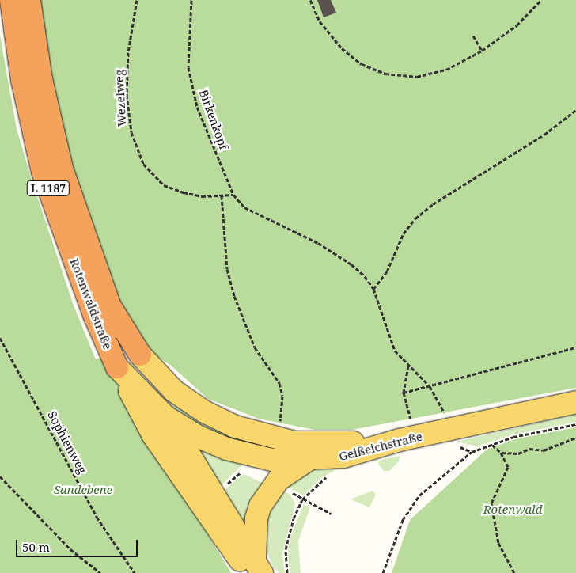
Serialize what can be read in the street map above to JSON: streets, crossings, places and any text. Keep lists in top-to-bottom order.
{
  "streets": {
    "highway": ["L 1187", "Rotenwaldstraße"],
    "main road": ["Geißeichstraße"],
    "path": ["Wezelweg", "Birkenkopf", "Sophienweg"]
  },
  "crossings": [
    ["Wezelweg", "Birkenkopf"],
    ["Rotenwaldstraße", "Geißeichstraße"]
  ],
  "parks": ["Sandebene", "Rotenwald"],
  "scale_bar": "50 m"
}
